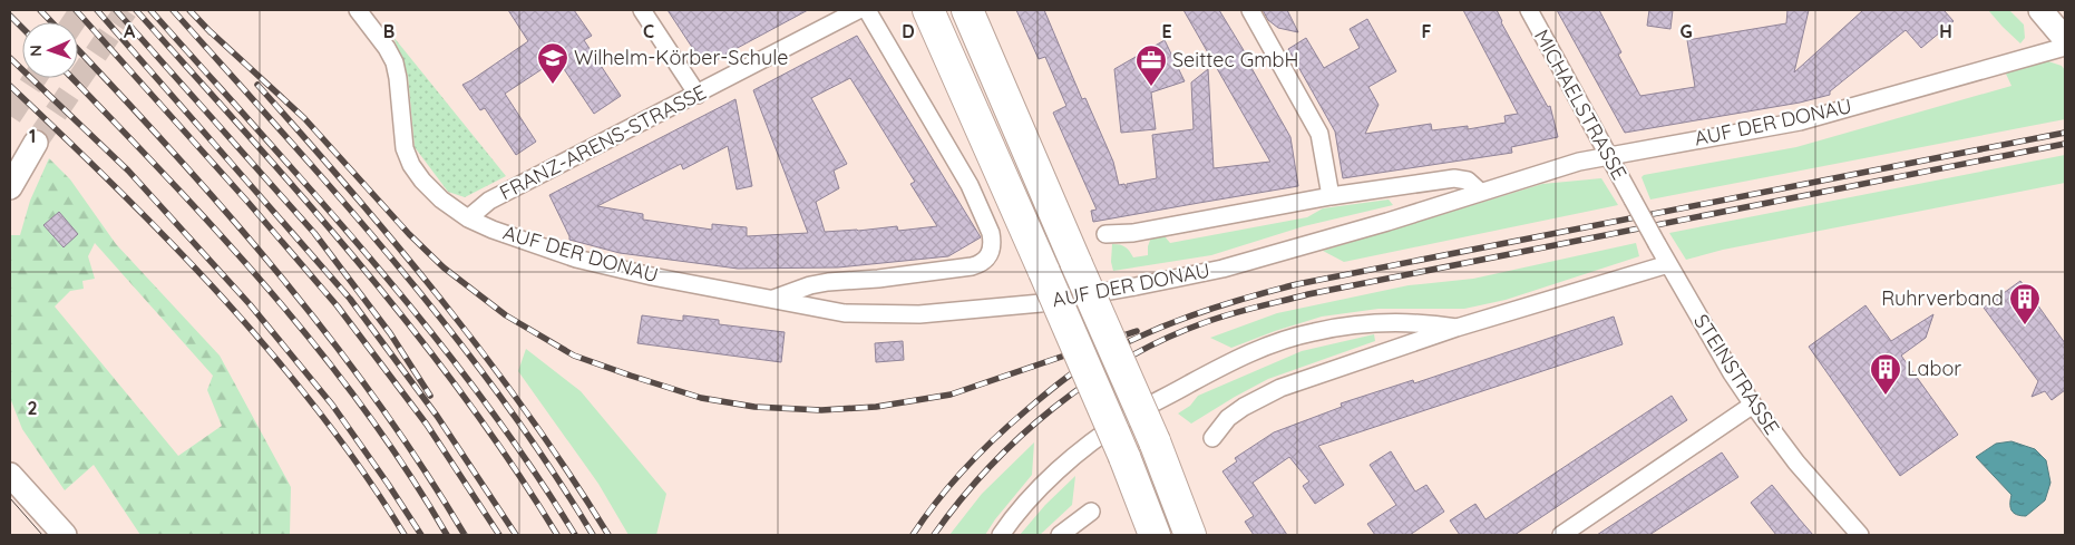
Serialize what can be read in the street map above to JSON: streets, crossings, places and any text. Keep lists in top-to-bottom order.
{
  "streets": {
    "street": [
      "MICHAELSTRASSE",
      "AUF DER DONAU",
      "FRANZ-ARENS-STRASSE",
      "STEINSTRASSE"
    ]
  },
  "crossings": [
    ["MICHAELSTRASSE", "AUF DER DONAU"],
    ["MICHAELSTRASSE", "STEINSTRASSE"],
    ["AUF DER DONAU", "FRANZ-ARENS-STRASSE"]
  ],
  "places": {
    "school or university": ["Wilhelm-Körber-Schule"],
    "office": ["Seittec GmbH"],
    "building": ["Ruhrverband", "Labor"]
  },
  "north": "left",
  "grid": {
    "columns": [
      "A",
      "B",
      "C",
      "D",
      "E",
      "F",
      "G",
      "H"
    ],
    "rows": ["1", "2"]
  }
}
